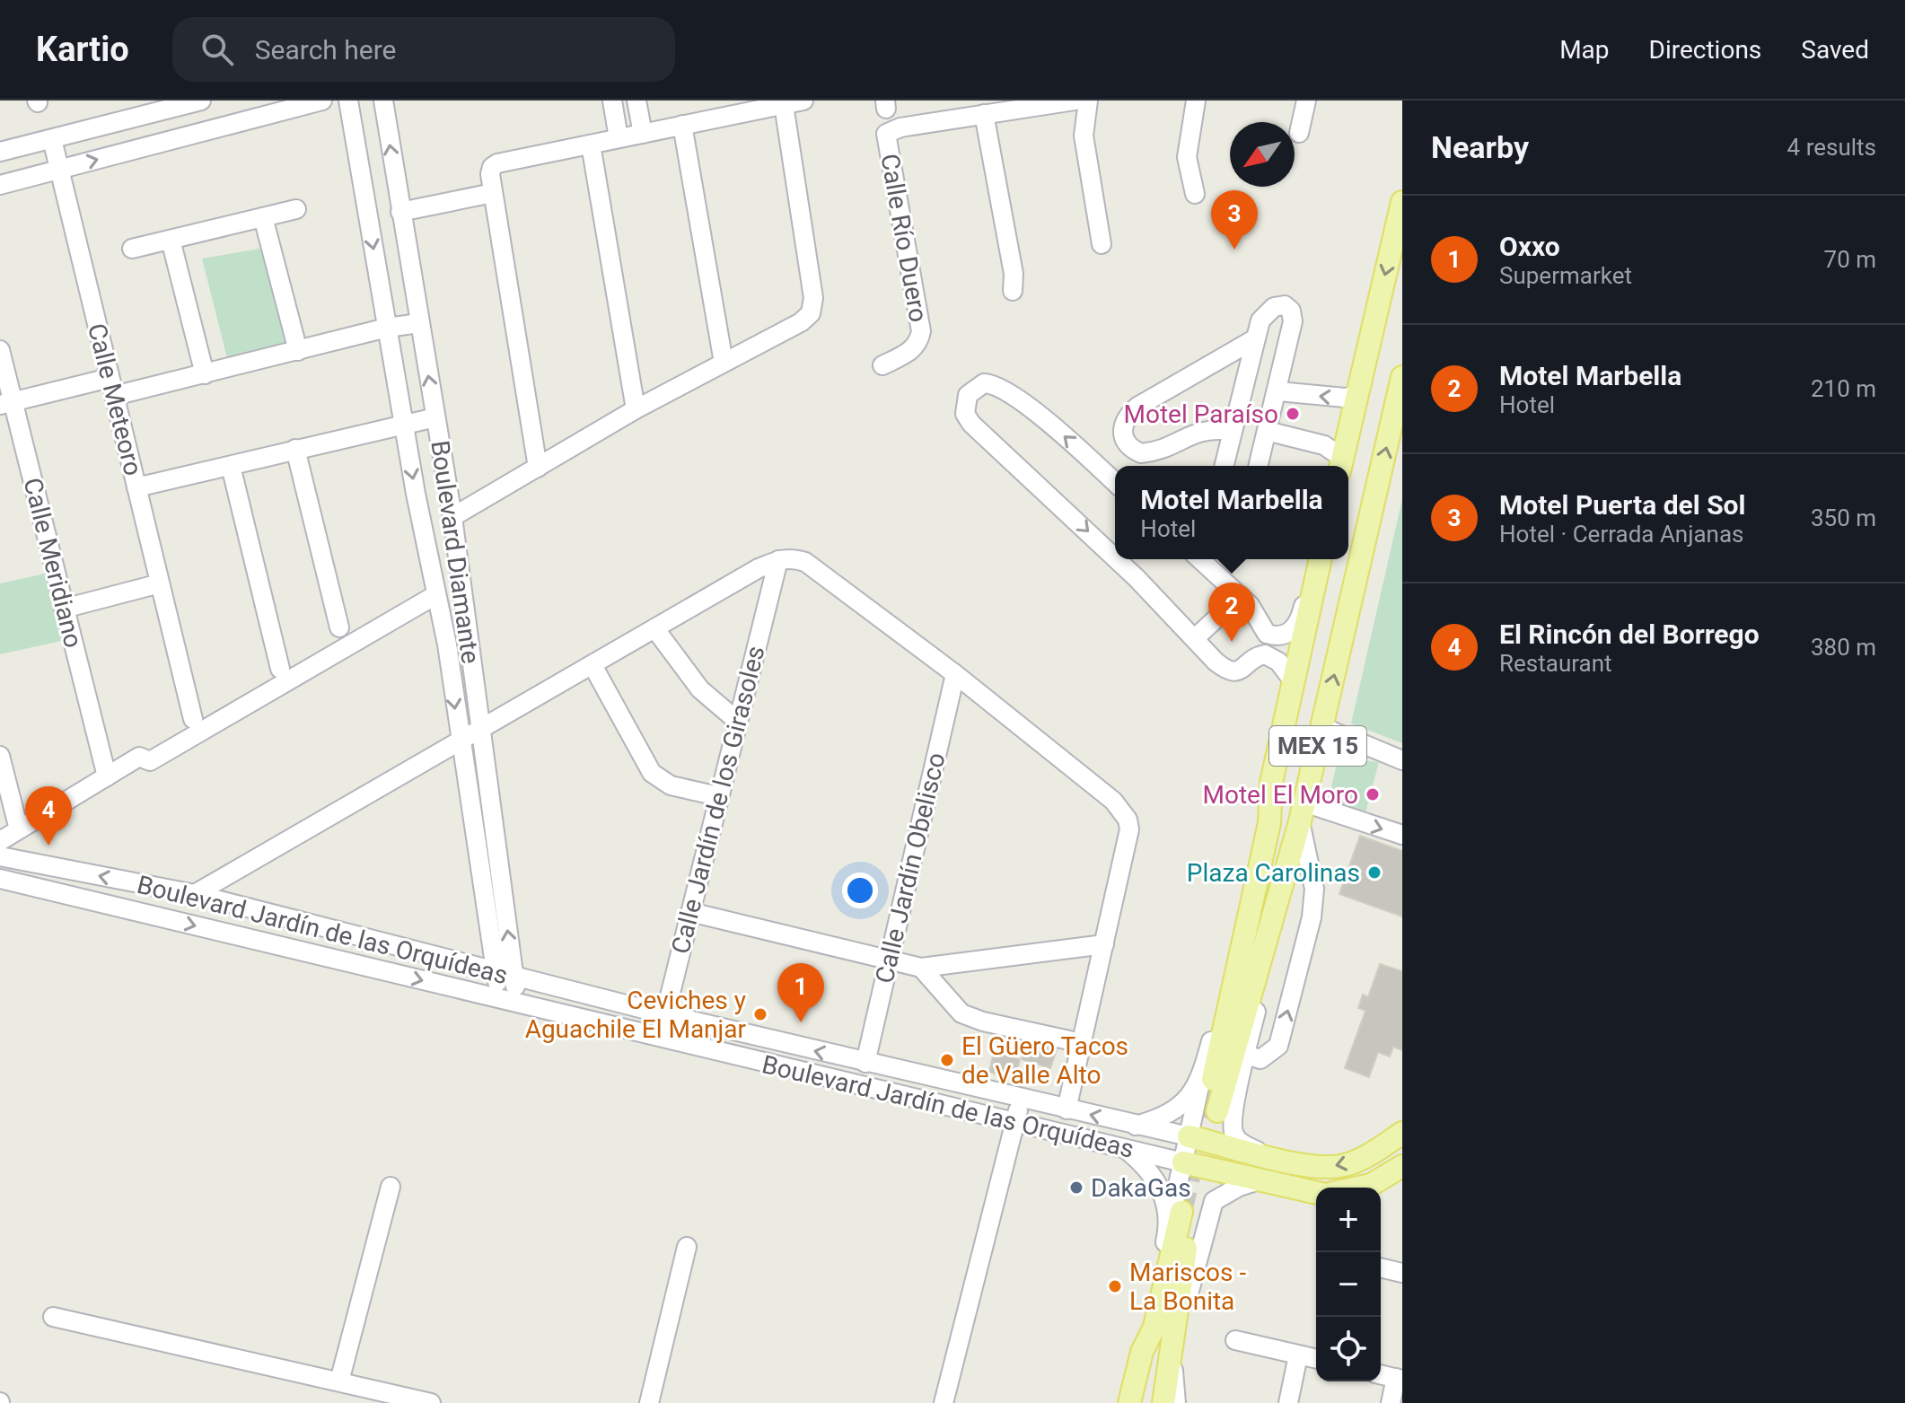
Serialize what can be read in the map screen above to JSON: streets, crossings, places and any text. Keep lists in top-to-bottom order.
{
  "streets": {
    "main road": ["MEX 15"],
    "street": [
      "Calle Río Duero",
      "Calle Meteoro",
      "Boulevard Diamante",
      "Calle Meridiano",
      "Calle Jardín de los Girasoles",
      "Calle Jardín Obelisco",
      "Boulevard Jardín de las Orquídeas"
    ]
  },
  "crossings": [
    ["Calle Meteoro", "Boulevard Diamante"],
    ["Boulevard Diamante", "Boulevard Jardín de las Orquídeas"],
    ["Calle Jardín de los Girasoles", "Boulevard Jardín de las Orquídeas"],
    ["Calle Jardín Obelisco", "Boulevard Jardín de las Orquídeas"]
  ],
  "places": [
    "Motel Paraíso",
    "Motel El Moro",
    "Plaza Carolinas",
    "Ceviches y Aguachile El Manjar",
    "El Güero Tacos de Valle Alto",
    "DakaGas",
    "Mariscos - La Bonita"
  ],
  "north": "bottom left",
  "page": {
    "header": "Kartio",
    "search": "Search here",
    "nav": ["Map", "Directions", "Saved"],
    "heading": ["Nearby", "4 results"],
    "pins": [
      "3",
      "2",
      "4",
      "1"
    ],
    "list": [
      {
        "mark": "1",
        "name": "Oxxo",
        "note": "Supermarket",
        "value": "70 m"
      },
      {
        "mark": "2",
        "name": "Motel Marbella",
        "note": "Hotel",
        "value": "210 m"
      },
      {
        "mark": "3",
        "name": "Motel Puerta del Sol",
        "note": "Hotel · Cerrada Anjanas",
        "value": "350 m"
      },
      {
        "mark": "4",
        "name": "El Rincón del Borrego",
        "note": "Restaurant",
        "value": "380 m"
      }
    ],
    "popup": ["Motel Marbella", "Hotel"],
    "map_buttons": ["+", "−"]
  }
}
